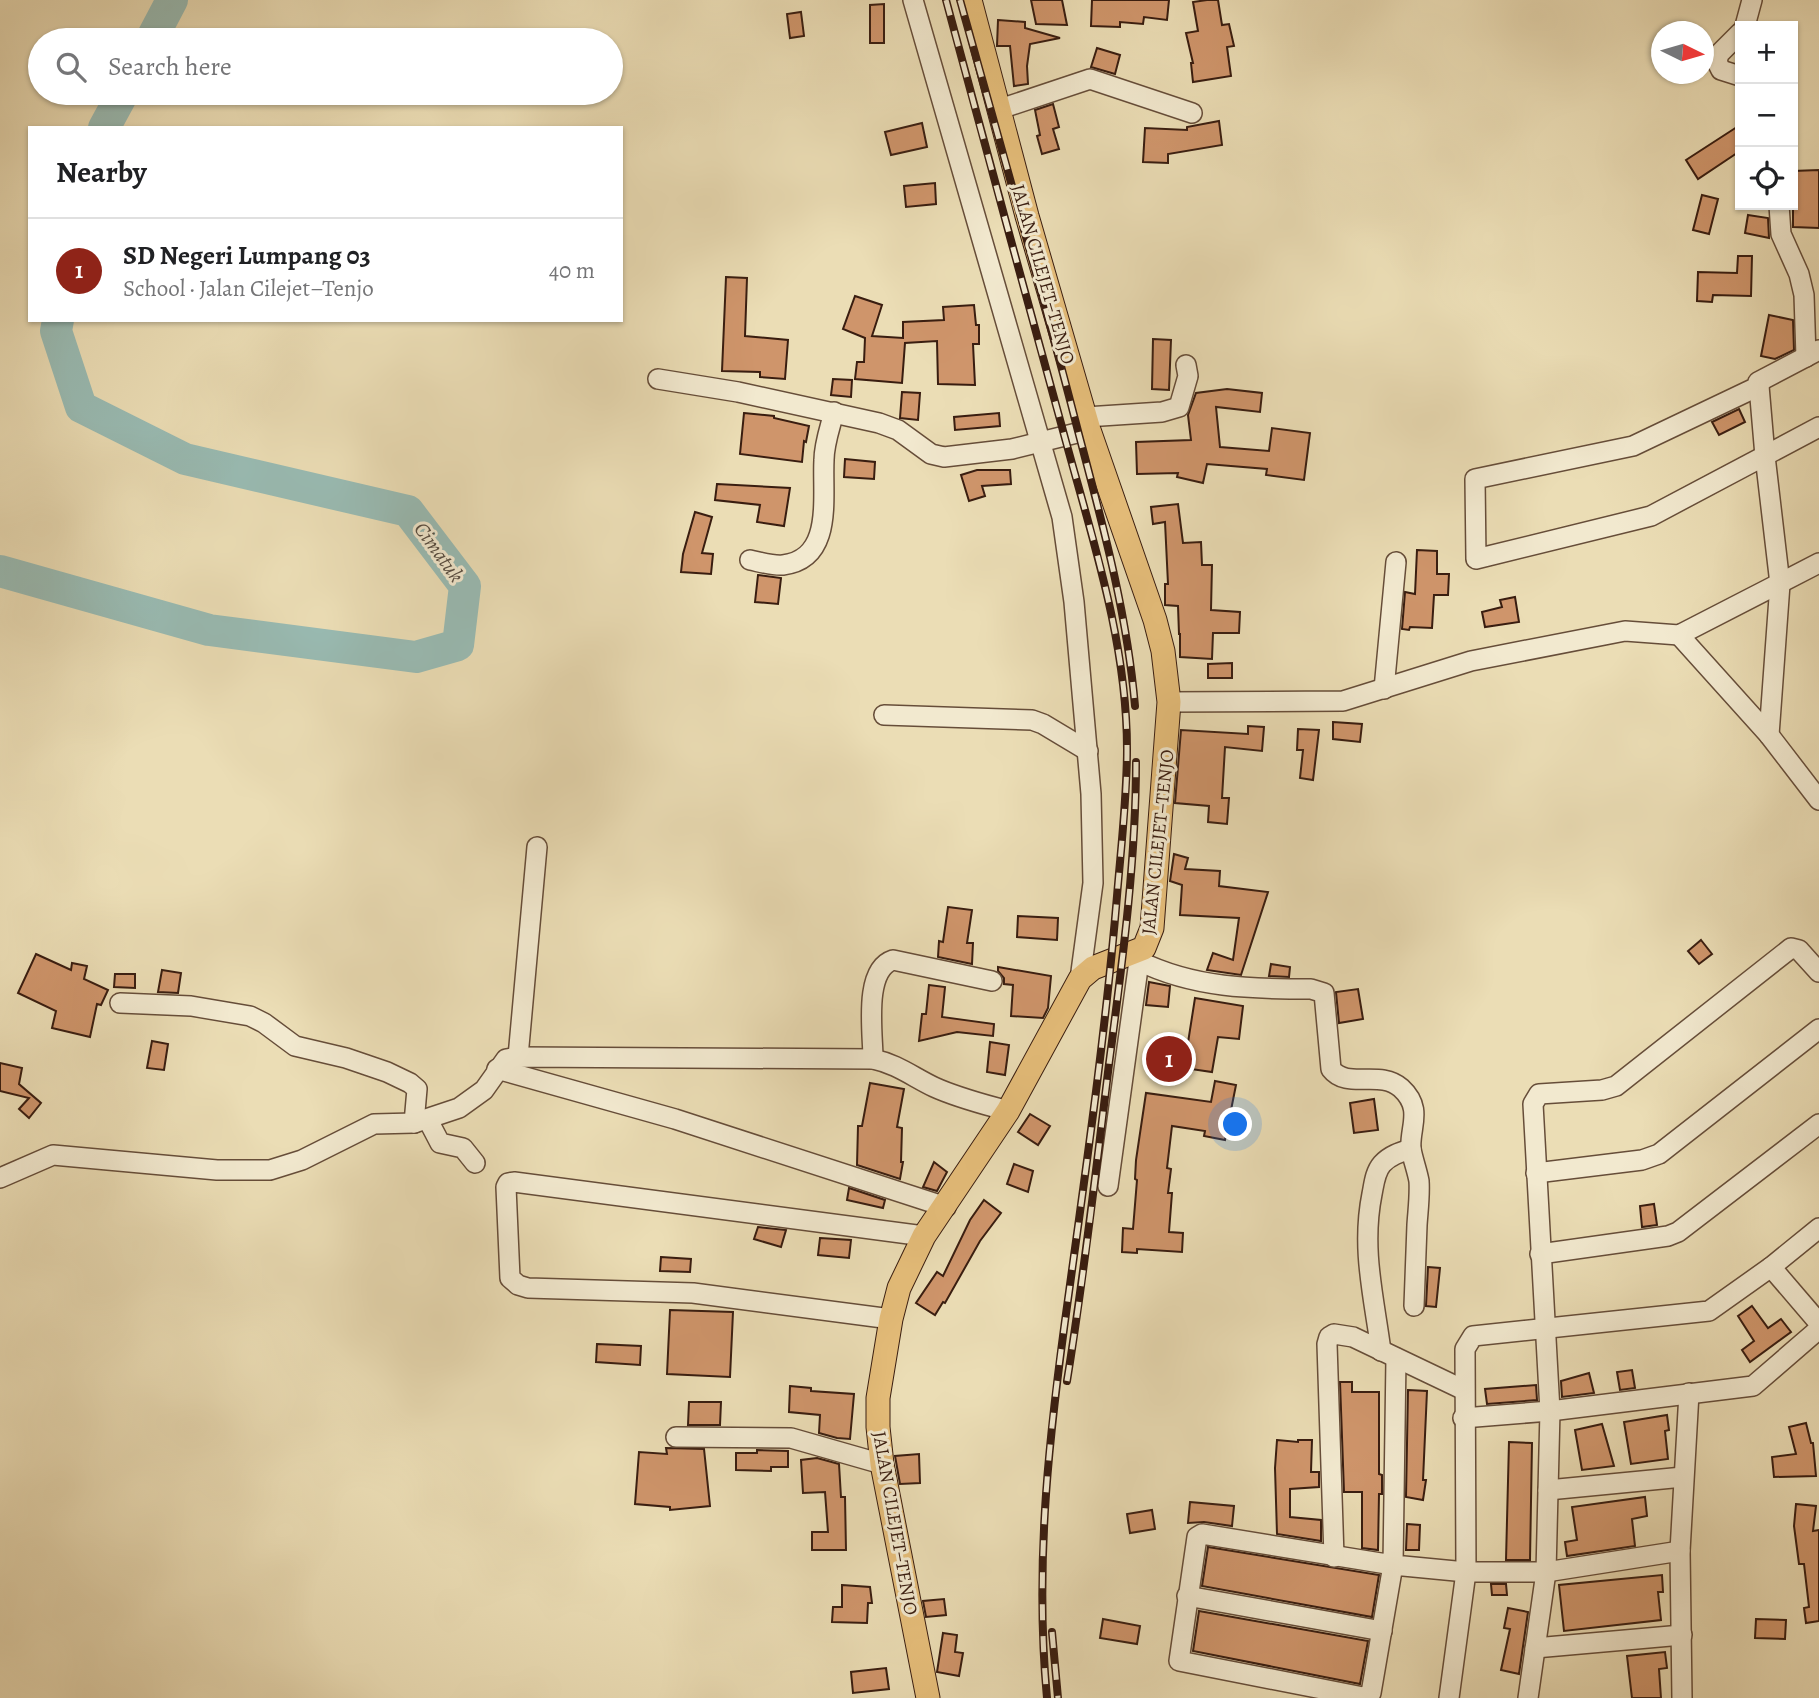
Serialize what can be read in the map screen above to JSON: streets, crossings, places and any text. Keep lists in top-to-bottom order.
{
  "streets": {
    "main road": ["JALAN CILEJET–TENJO"]
  },
  "water": ["Cimatuk"],
  "north": "right",
  "page": {
    "map_buttons": ["+", "−"],
    "search": "Search here",
    "heading": "Nearby",
    "list": [
      {
        "mark": "1",
        "name": "SD Negeri Lumpang 03",
        "note": "School · Jalan Cilejet–Tenjo",
        "value": "40 m"
      }
    ],
    "pins": "1"
  }
}
